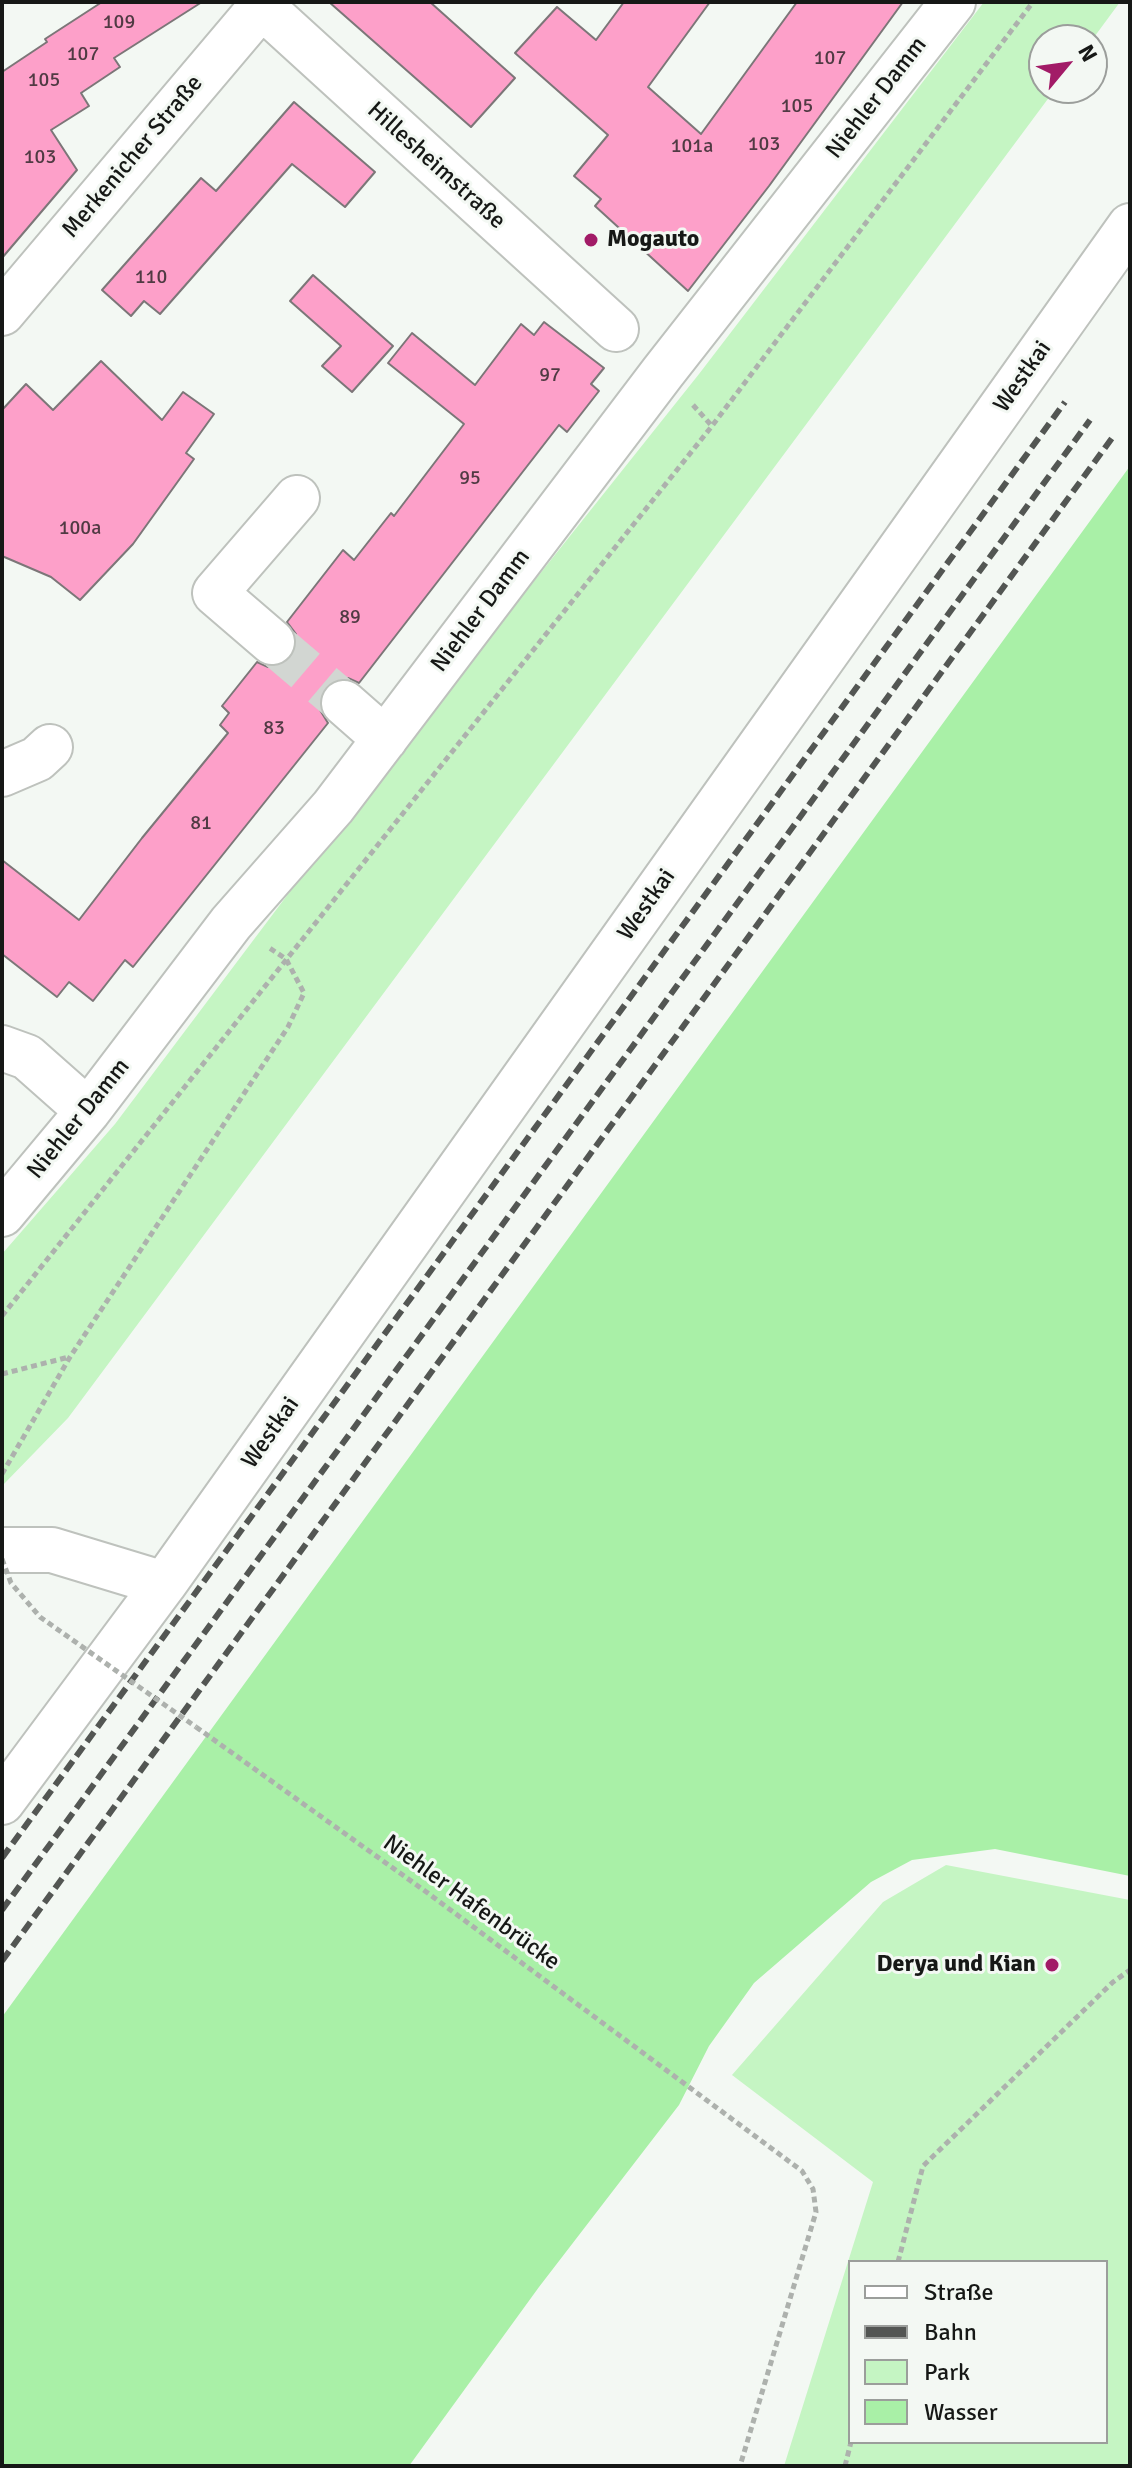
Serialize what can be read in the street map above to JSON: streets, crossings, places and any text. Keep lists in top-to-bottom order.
{
  "streets": {
    "street": [
      "Niehler Damm",
      "Merkenicher Straße",
      "Hillesheimstraße",
      "Westkai"
    ],
    "path": ["Niehler Hafenbrücke"]
  },
  "crossings": [
    ["Merkenicher Straße", "Hillesheimstraße"]
  ],
  "places": ["Mogauto", "Derya und Kian"],
  "house_numbers": [
    "109",
    "107",
    "107",
    "105",
    "105",
    "103",
    "101a",
    "103",
    "110",
    "97",
    "95",
    "100a",
    "89",
    "83",
    "81"
  ],
  "legend": [
    "Straße",
    "Bahn",
    "Park",
    "Wasser"
  ],
  "north": "top right"
}
